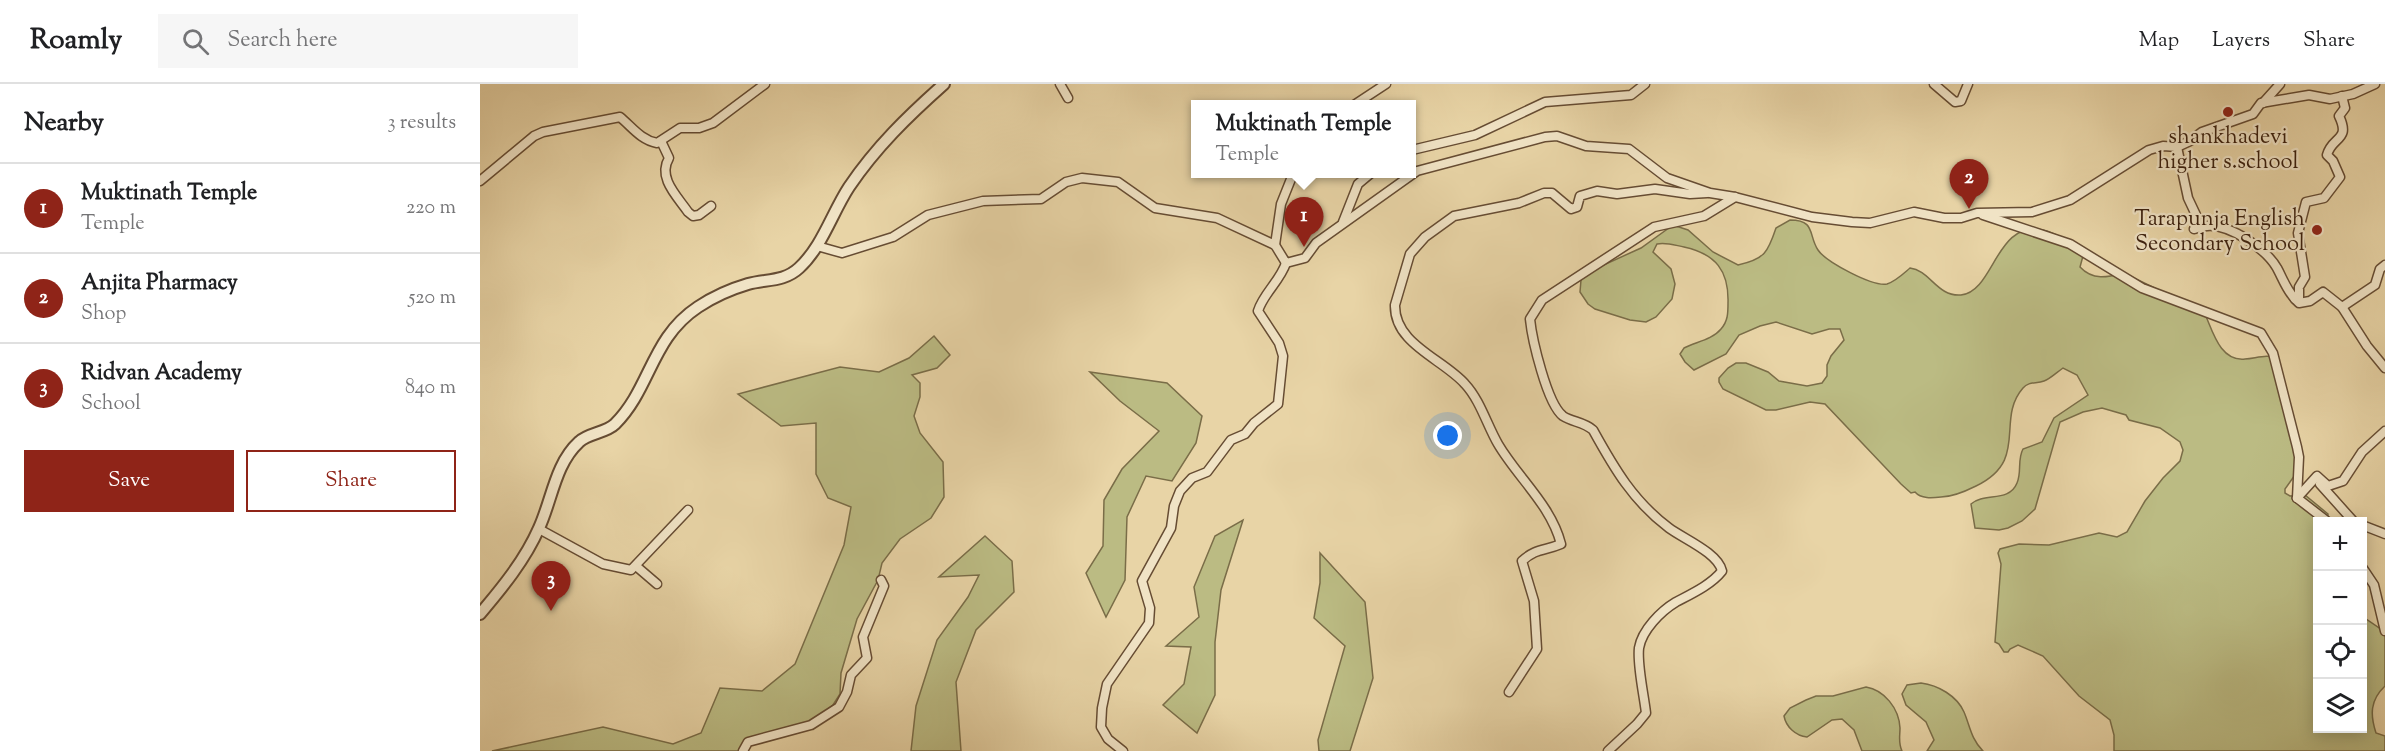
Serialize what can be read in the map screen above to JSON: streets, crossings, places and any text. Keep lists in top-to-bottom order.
{
  "places": ["shankhadevi higher s.school", "Tarapunja English Secondary School"],
  "page": {
    "header": "Roamly",
    "search": "Search here",
    "nav": ["Map", "Layers", "Share"],
    "heading": ["Nearby", "3 results"],
    "popup": ["Muktinath Temple", "Temple"],
    "pins": ["2", "1", "3"],
    "list": [
      {
        "mark": "1",
        "name": "Muktinath Temple",
        "note": "Temple",
        "value": "220 m"
      },
      {
        "mark": "2",
        "name": "Anjita Pharmacy",
        "note": "Shop",
        "value": "520 m"
      },
      {
        "mark": "3",
        "name": "Ridvan Academy",
        "note": "School",
        "value": "840 m"
      }
    ],
    "buttons": ["Save", "Share"],
    "map_buttons": ["+", "−"]
  }
}
